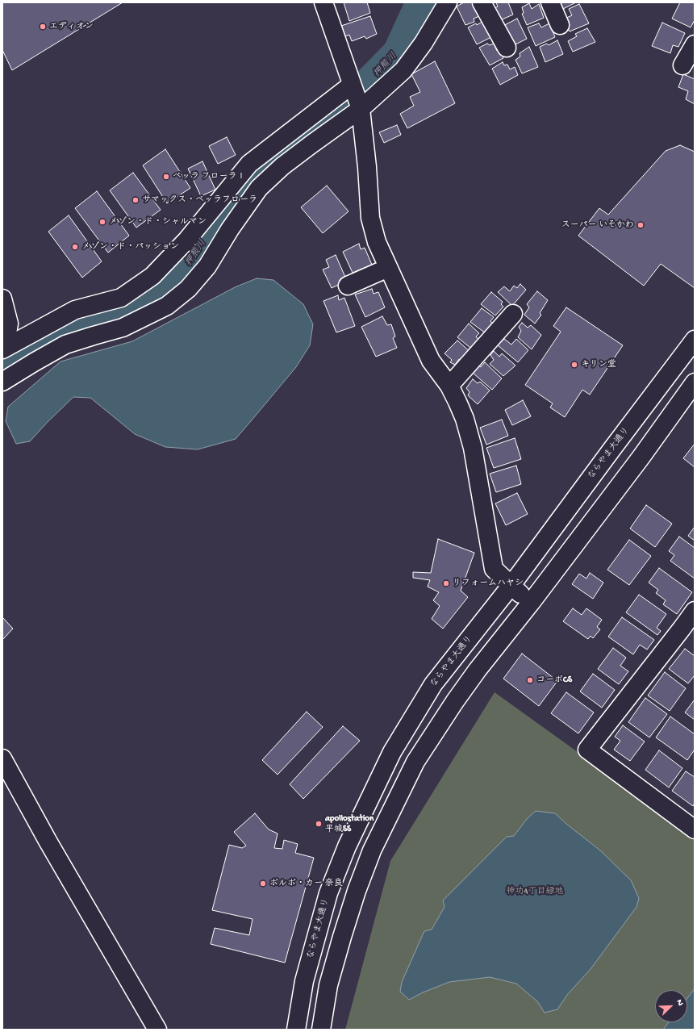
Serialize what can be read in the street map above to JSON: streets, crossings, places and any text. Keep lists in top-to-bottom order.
{
  "streets": {
    "street": ["ならやま大通り"]
  },
  "water": ["押熊川"],
  "parks": ["神功4丁目緑地"],
  "places": [
    "エディオン",
    "ベッラ フローラⅠ",
    "サマックス・ベッラフローラ",
    "メゾン・ド・シャルマン",
    "スーパー いそかわ",
    "メゾン・ド・パッション",
    "キリン堂",
    "リフォームハヤシ",
    "コーポCS",
    "apollostation 平城SS",
    "ボルボ・カー 奈良"
  ],
  "north": "top right"
}
